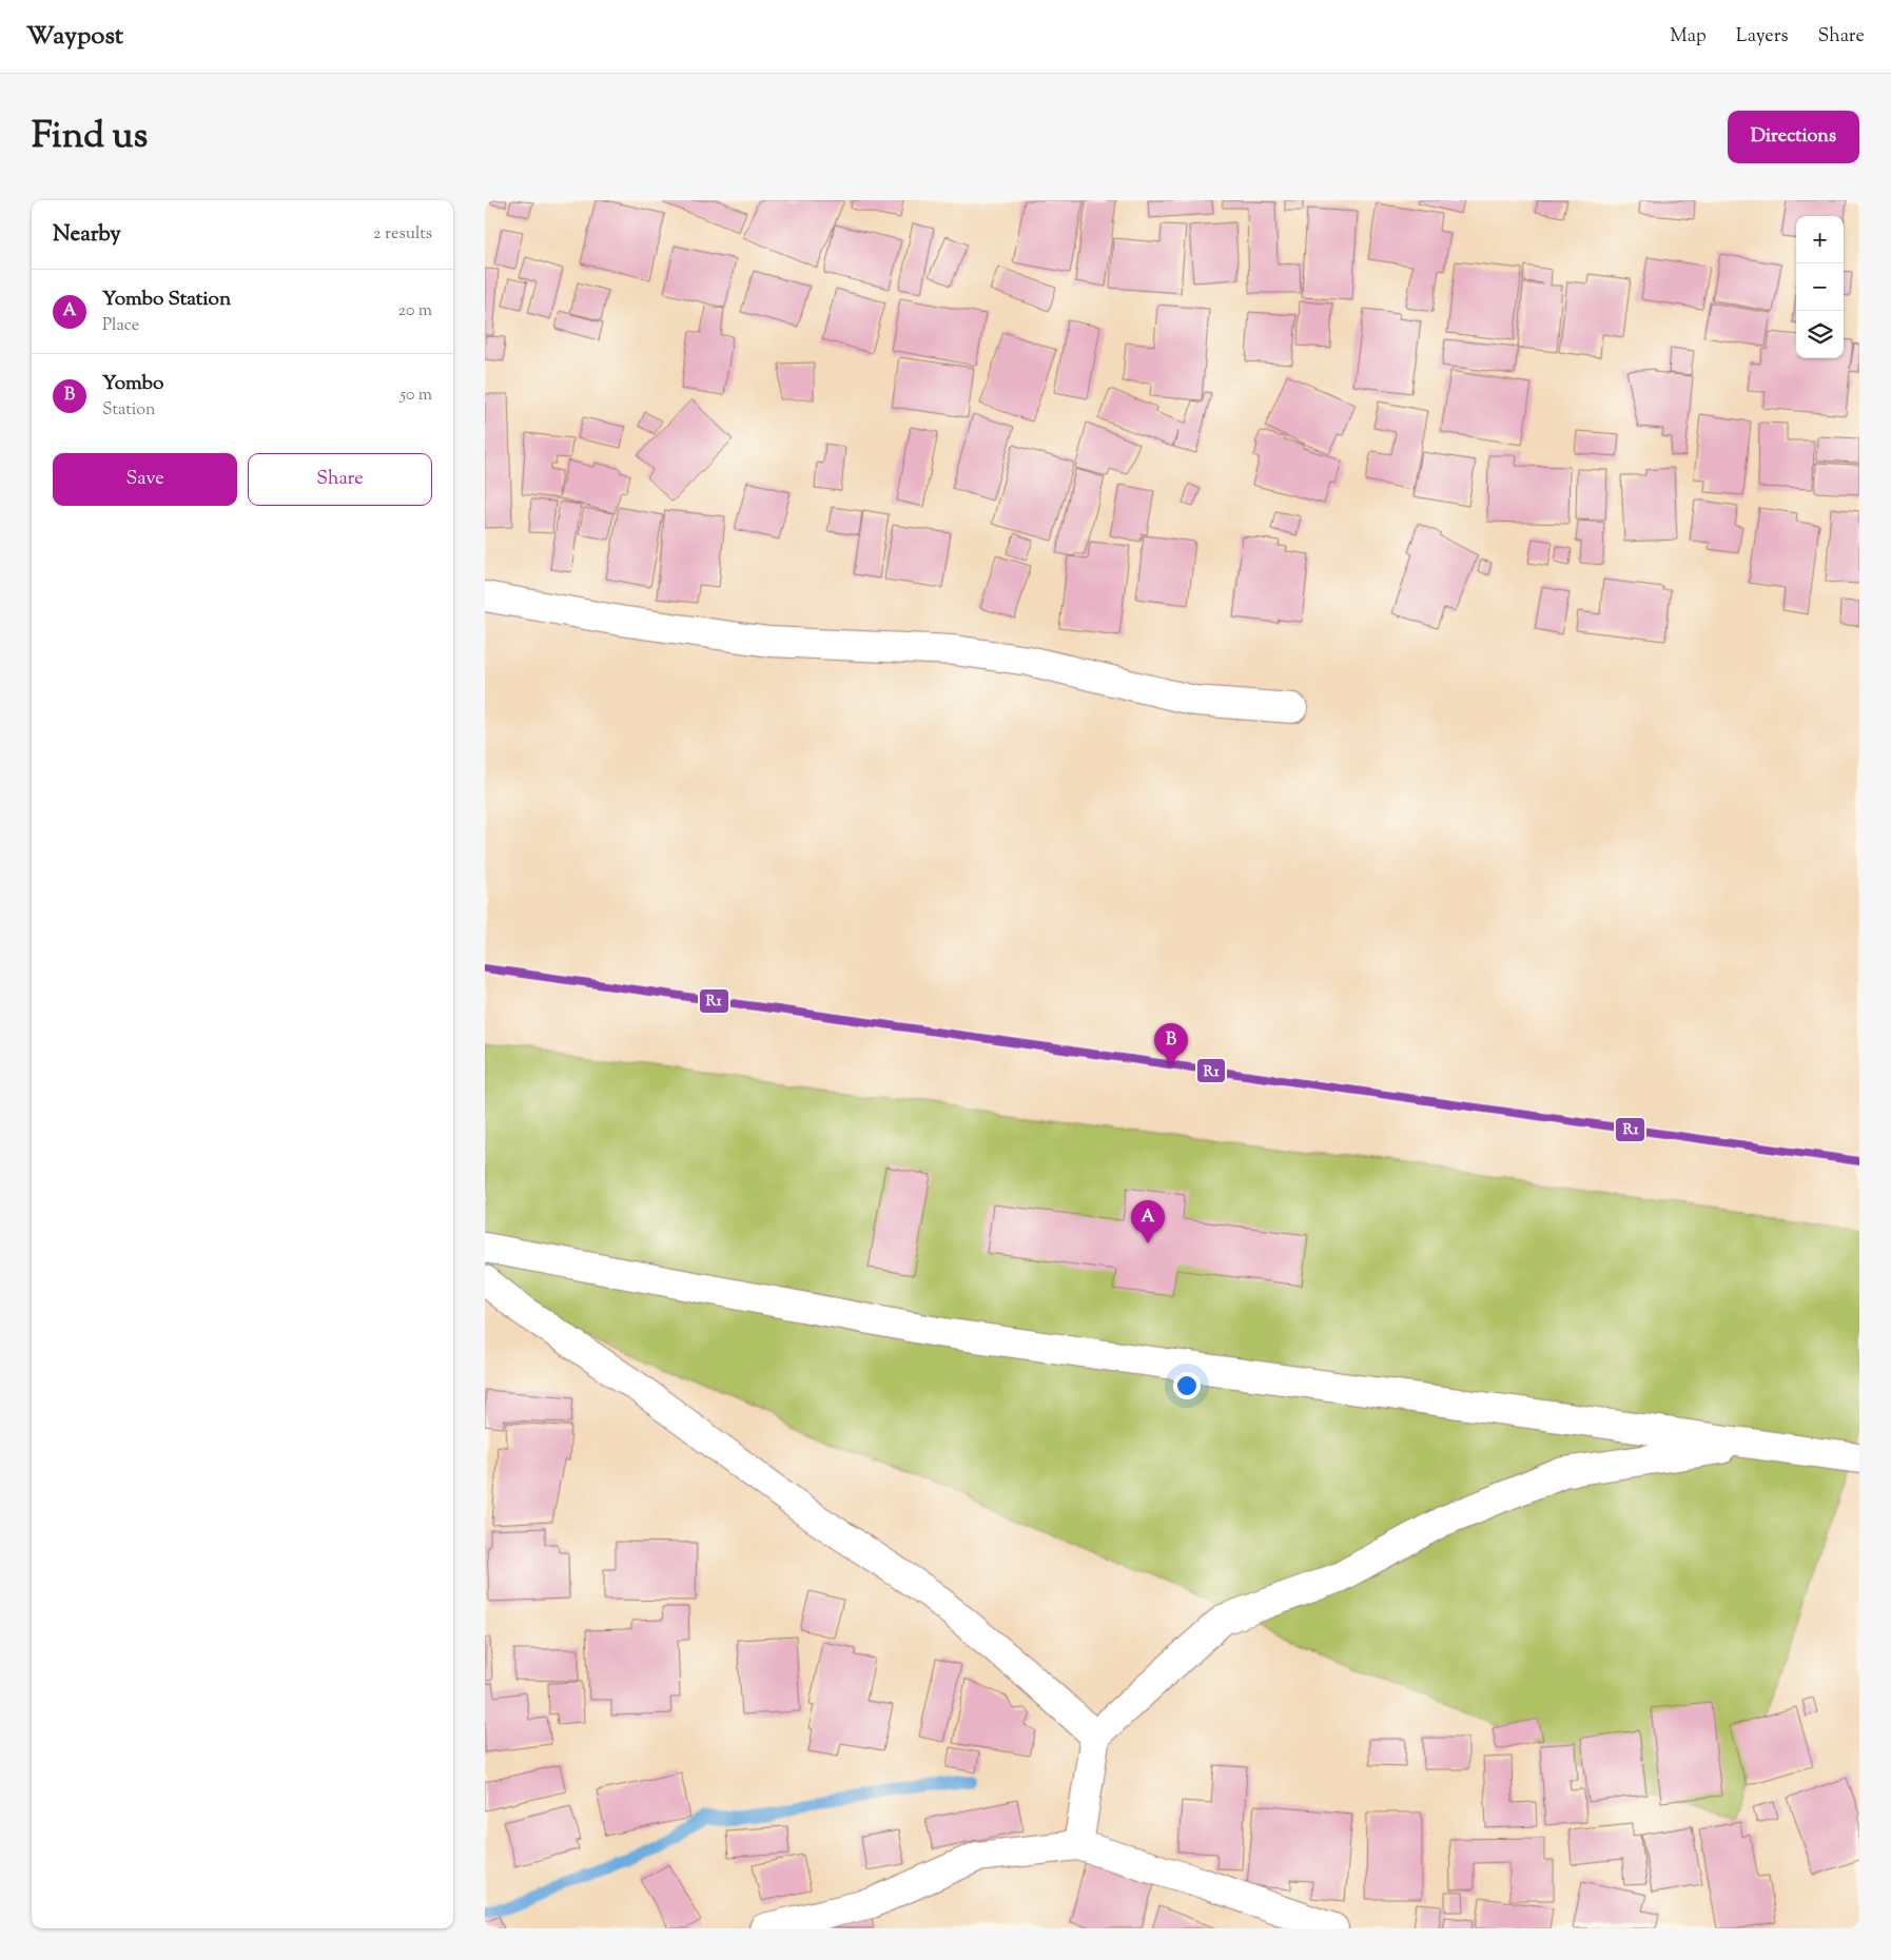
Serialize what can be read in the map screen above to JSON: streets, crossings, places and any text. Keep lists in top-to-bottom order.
{
  "lines": ["transit line R1"],
  "page": {
    "header": "Waypost",
    "nav": ["Map", "Layers", "Share"],
    "title": "Find us",
    "buttons": [
      "Directions",
      ["Save", "Share"]
    ],
    "heading": ["Nearby", "2 results"],
    "map_buttons": ["+", "−"],
    "list": [
      {
        "mark": "A",
        "name": "Yombo Station",
        "note": "Place",
        "value": "20 m"
      },
      {
        "mark": "B",
        "name": "Yombo",
        "note": "Station",
        "value": "50 m"
      }
    ],
    "pins": ["B", "A"]
  }
}
